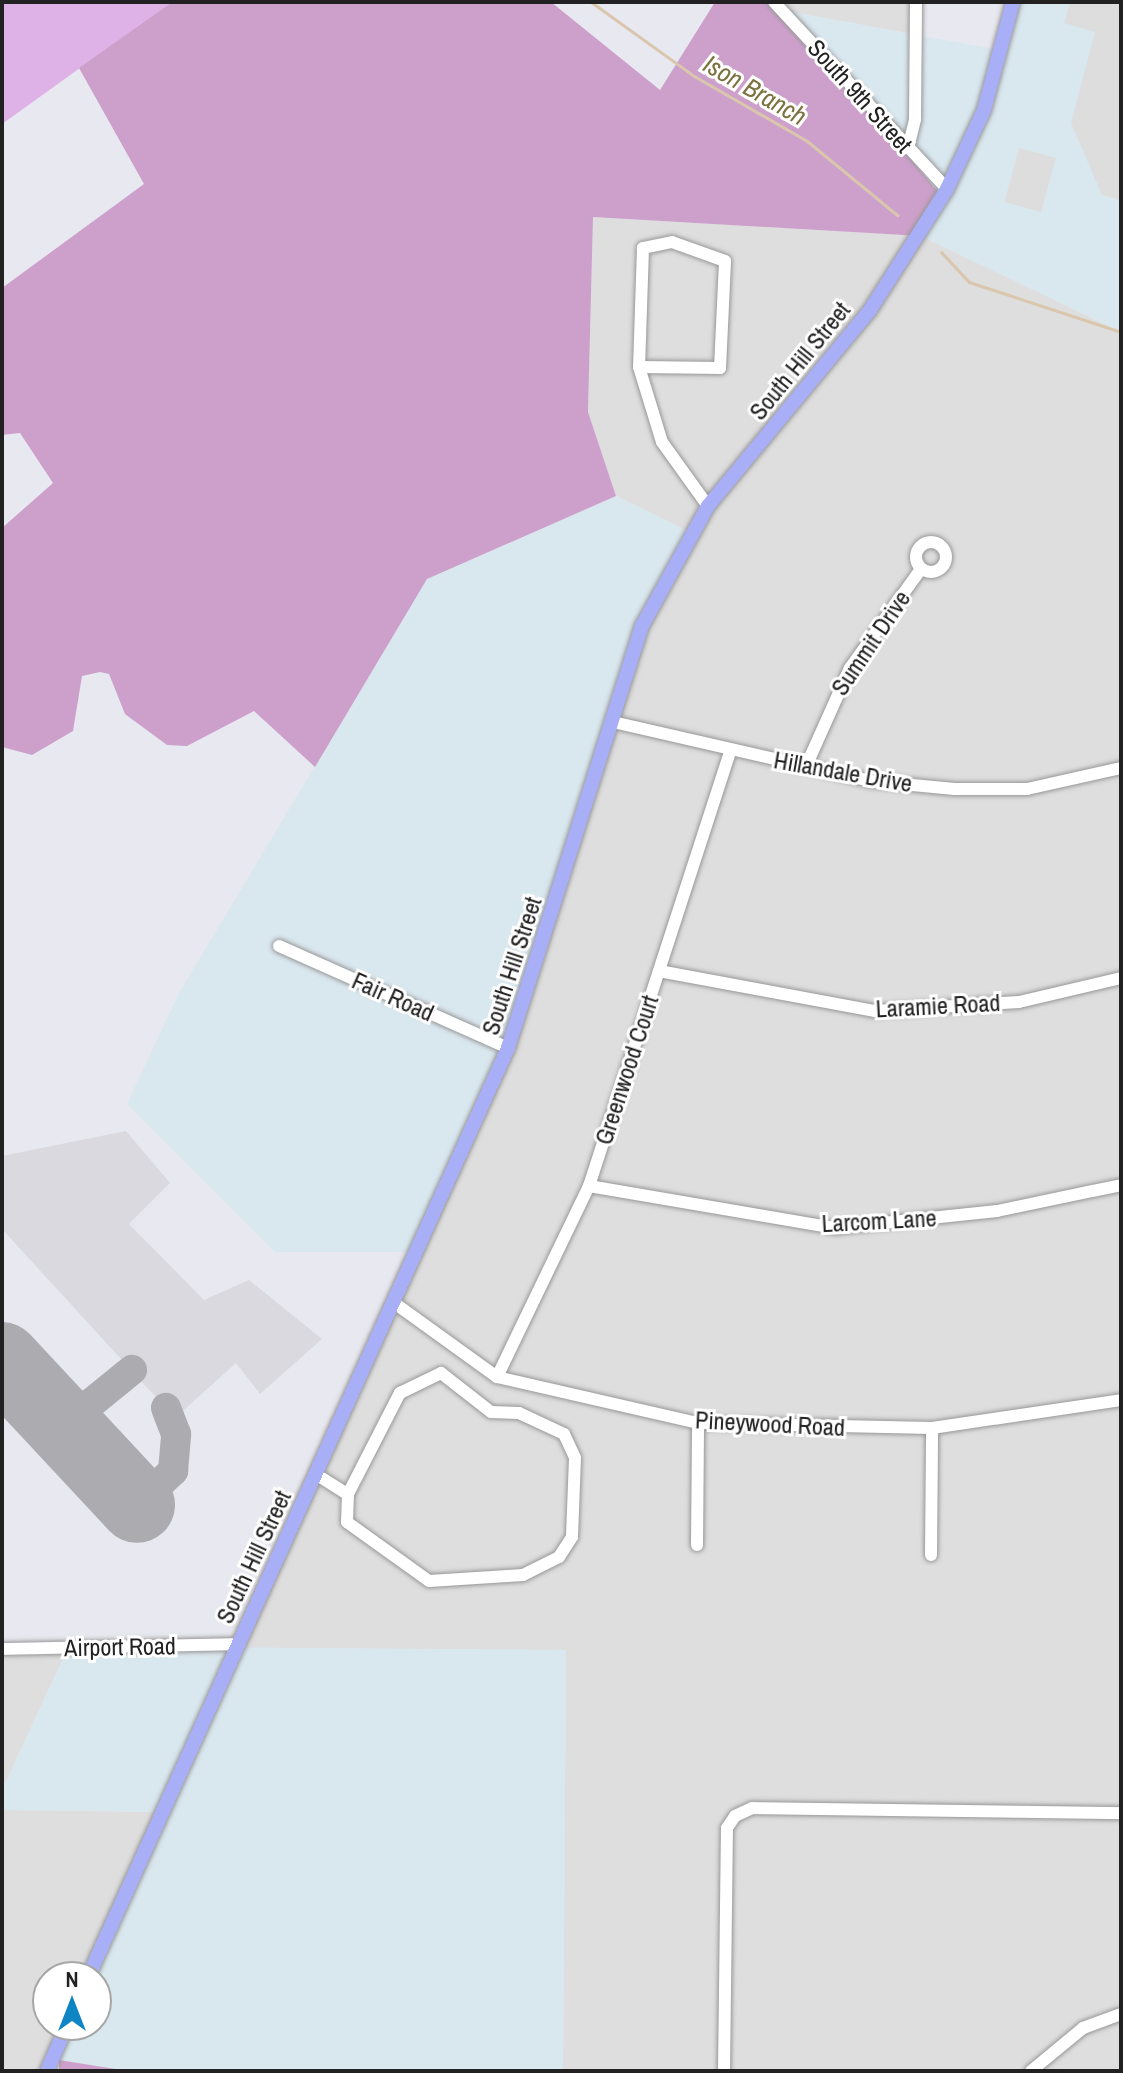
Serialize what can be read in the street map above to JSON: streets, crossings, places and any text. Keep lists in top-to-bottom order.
{
  "streets": {
    "main road": ["South Hill Street"],
    "street": [
      "South 9th Street",
      "Summit Drive",
      "Hillandale Drive",
      "Fair Road",
      "Laramie Road",
      "Greenwood Court",
      "Larcom Lane",
      "Pineywood Road",
      "Airport Road"
    ]
  },
  "crossings": [
    ["South 9th Street", "South Hill Street"],
    ["South Hill Street", "Hillandale Drive"],
    ["South Hill Street", "Fair Road"],
    ["South Hill Street", "Pineywood Road"],
    ["South Hill Street", "Airport Road"],
    ["Summit Drive", "Hillandale Drive"],
    ["Hillandale Drive", "Greenwood Court"],
    ["Laramie Road", "Greenwood Court"],
    ["Greenwood Court", "Larcom Lane"],
    ["Greenwood Court", "Pineywood Road"]
  ],
  "water": ["Ison Branch"],
  "north": "top"
}
